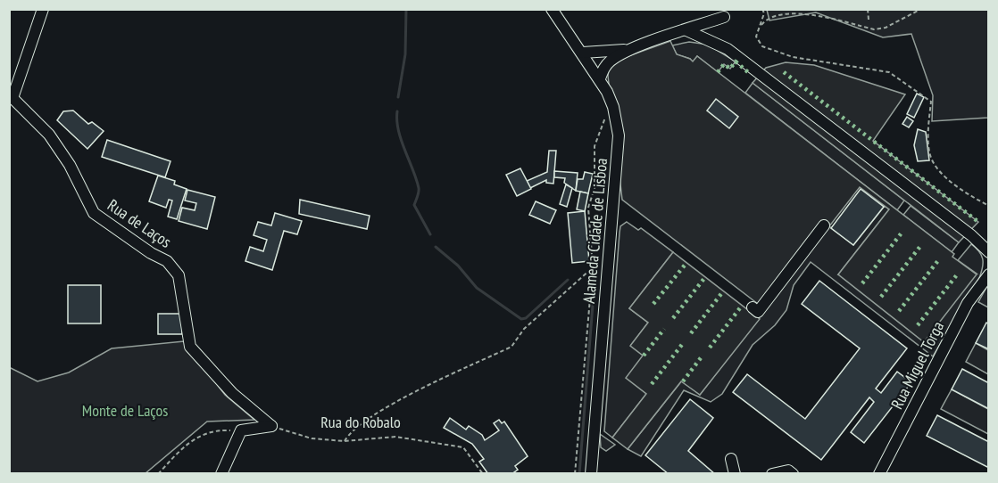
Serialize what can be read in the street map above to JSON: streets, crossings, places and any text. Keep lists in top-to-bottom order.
{
  "streets": {
    "street": ["Rua de Laços", "Alameda Cidade de Lisboa", "Rua Miguel Torga"],
    "path": ["Rua do Robalo"]
  },
  "crossings": [
    ["Rua de Laços", "Rua do Robalo"]
  ],
  "parks": ["Monte de Laços"]
}
